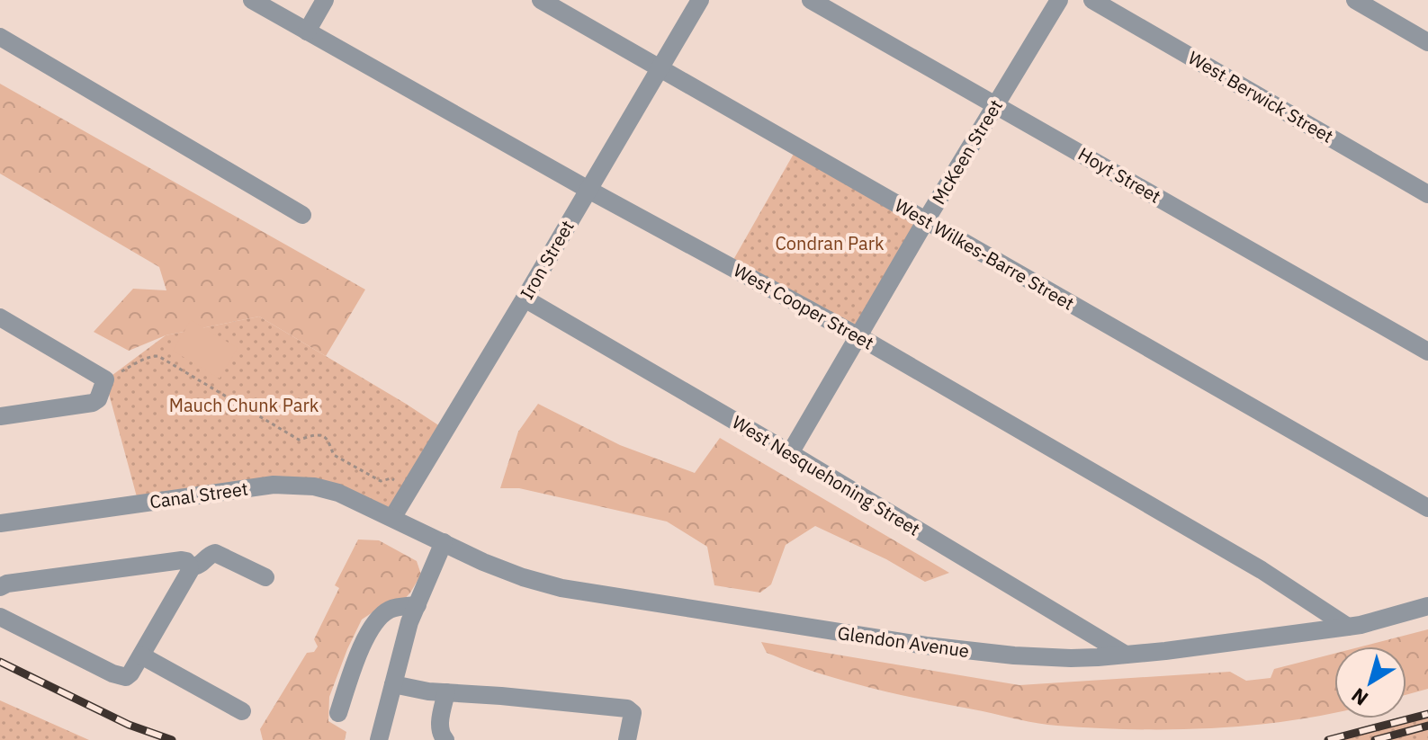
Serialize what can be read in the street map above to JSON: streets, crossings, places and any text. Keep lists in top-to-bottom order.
{
  "streets": {
    "street": [
      "West Berwick Street",
      "McKeen Street",
      "Hoyt Street",
      "West Wilkes-Barre Street",
      "Iron Street",
      "West Cooper Street",
      "West Nesquehoning Street",
      "Canal Street",
      "Glendon Avenue"
    ]
  },
  "crossings": [
    ["McKeen Street", "Hoyt Street"],
    ["McKeen Street", "West Wilkes-Barre Street"],
    ["McKeen Street", "West Cooper Street"],
    ["McKeen Street", "West Nesquehoning Street"],
    ["West Wilkes-Barre Street", "Iron Street"],
    ["Iron Street", "West Cooper Street"],
    ["Iron Street", "West Nesquehoning Street"],
    ["Iron Street", "Canal Street"],
    ["Iron Street", "Glendon Avenue"],
    ["West Cooper Street", "Glendon Avenue"],
    ["West Nesquehoning Street", "Glendon Avenue"],
    ["Canal Street", "Glendon Avenue"]
  ],
  "parks": ["Condran Park", "Mauch Chunk Park"],
  "north": "bottom left"
}
